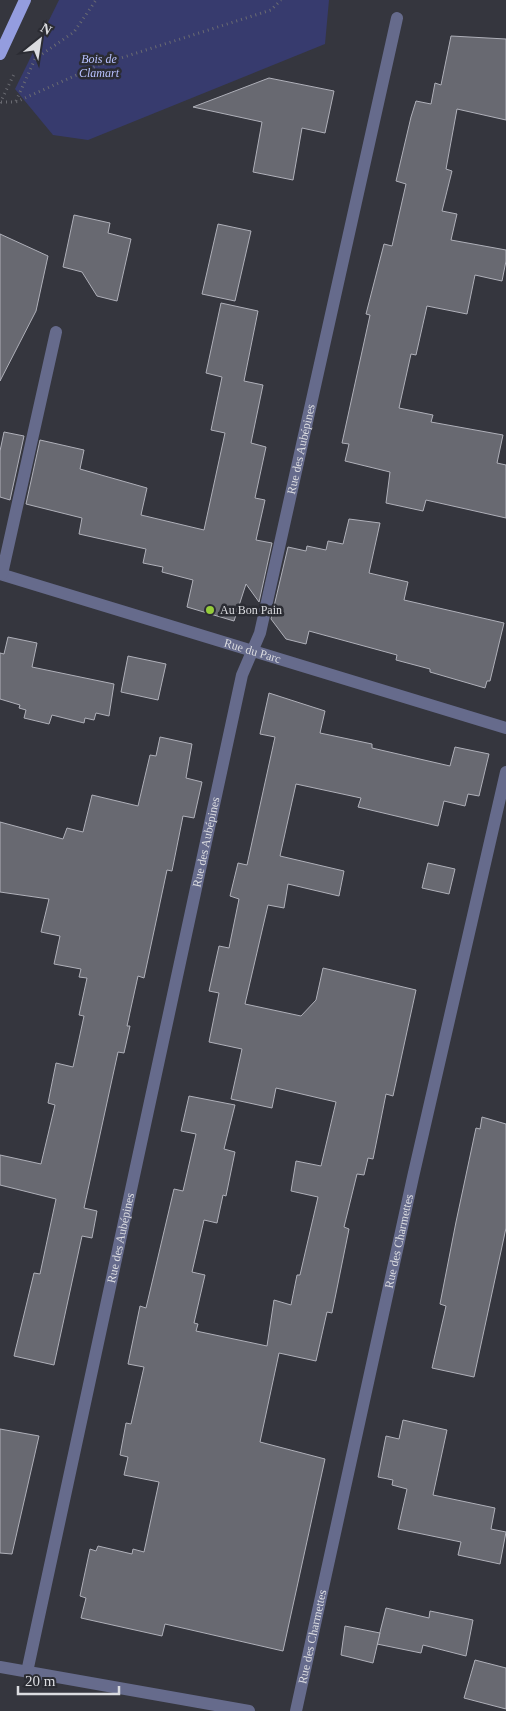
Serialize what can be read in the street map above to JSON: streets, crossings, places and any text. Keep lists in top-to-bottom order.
{
  "streets": {
    "street": ["Rue des Aubépines", "Rue du Parc", "Rue des Charmettes"]
  },
  "crossings": [
    ["Rue des Aubépines", "Rue du Parc"]
  ],
  "parks": ["Bois de Clamart"],
  "places": ["Au Bon Pain"],
  "scale_bar": "20 m",
  "north": "top right"
}
